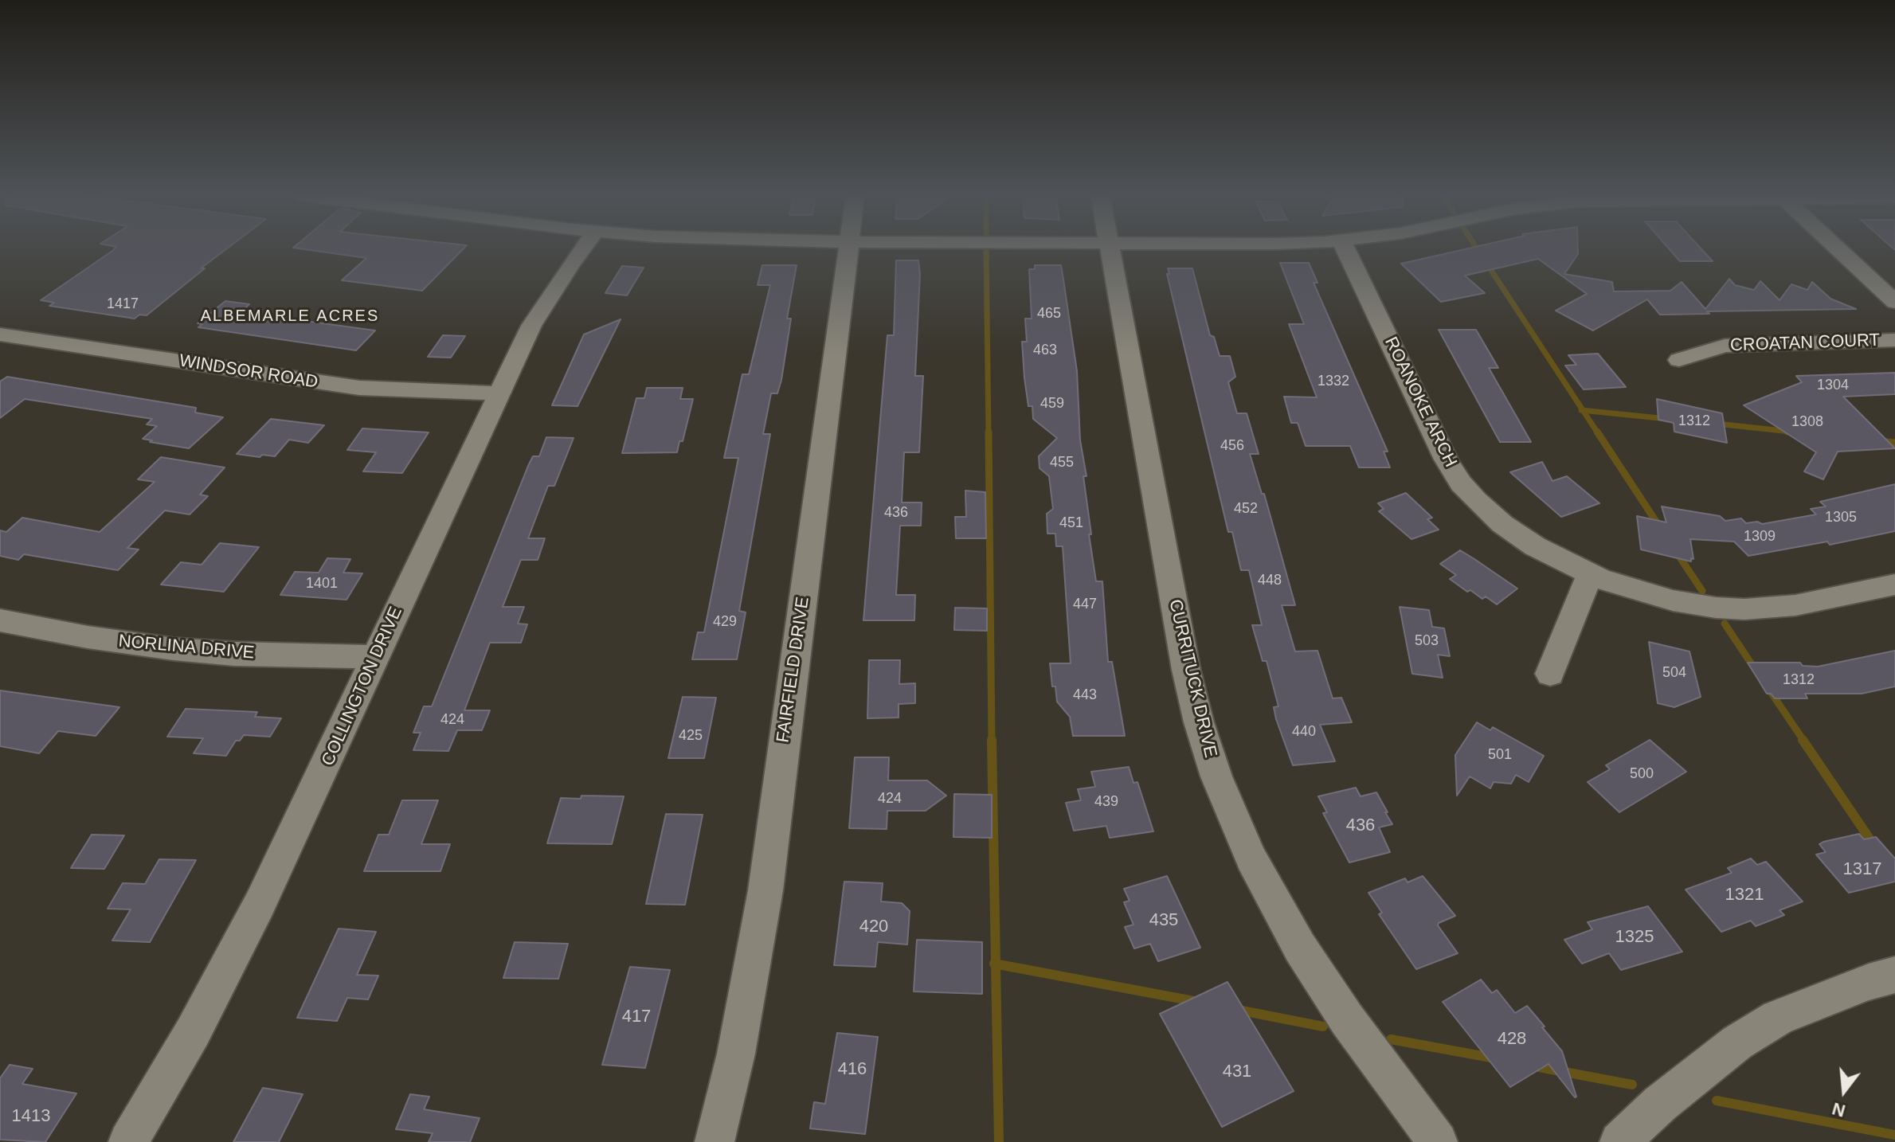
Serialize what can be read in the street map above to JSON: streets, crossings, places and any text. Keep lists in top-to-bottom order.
{
  "streets": {
    "street": [
      "CROATAN COURT",
      "WINDSOR ROAD",
      "ROANOKE ARCH",
      "NORLINA DRIVE",
      "FAIRFIELD DRIVE",
      "CURRITUCK DRIVE",
      "COLLINGTON DRIVE"
    ]
  },
  "crossings": [
    ["WINDSOR ROAD", "COLLINGTON DRIVE"],
    ["NORLINA DRIVE", "COLLINGTON DRIVE"]
  ],
  "districts": ["ALBEMARLE ACRES"],
  "house_numbers": [
    "1417",
    "465",
    "463",
    "1332",
    "1304",
    "459",
    "1312",
    "1308",
    "456",
    "455",
    "452",
    "436",
    "1305",
    "451",
    "1309",
    "448",
    "1401",
    "447",
    "429",
    "503",
    "504",
    "1312",
    "443",
    "424",
    "440",
    "425",
    "501",
    "500",
    "424",
    "439",
    "436",
    "1317",
    "1321",
    "435",
    "420",
    "1325",
    "417",
    "428",
    "416",
    "431",
    "1413"
  ],
  "north": "bottom"
}
